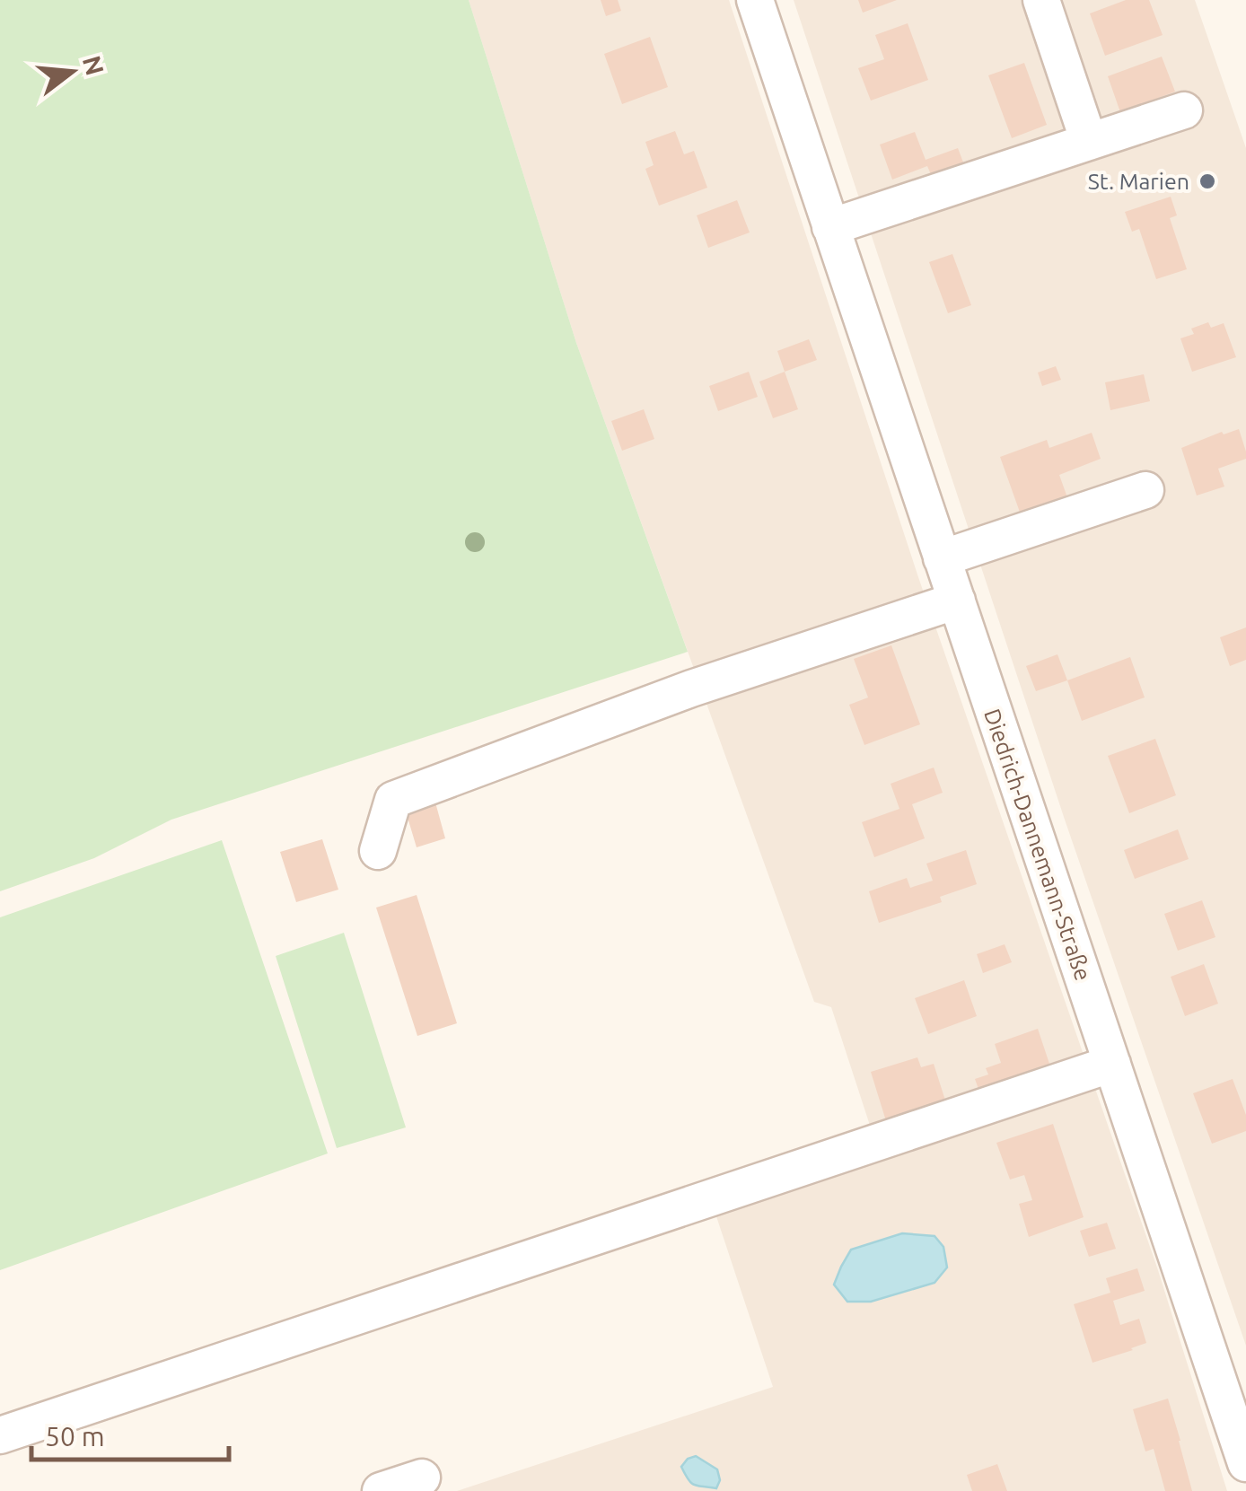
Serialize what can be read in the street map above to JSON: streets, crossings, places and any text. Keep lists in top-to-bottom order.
{
  "streets": {
    "street": ["Diedrich-Dannemann-Straße"]
  },
  "places": ["St. Marien"],
  "scale_bar": "50 m",
  "north": "right"
}
